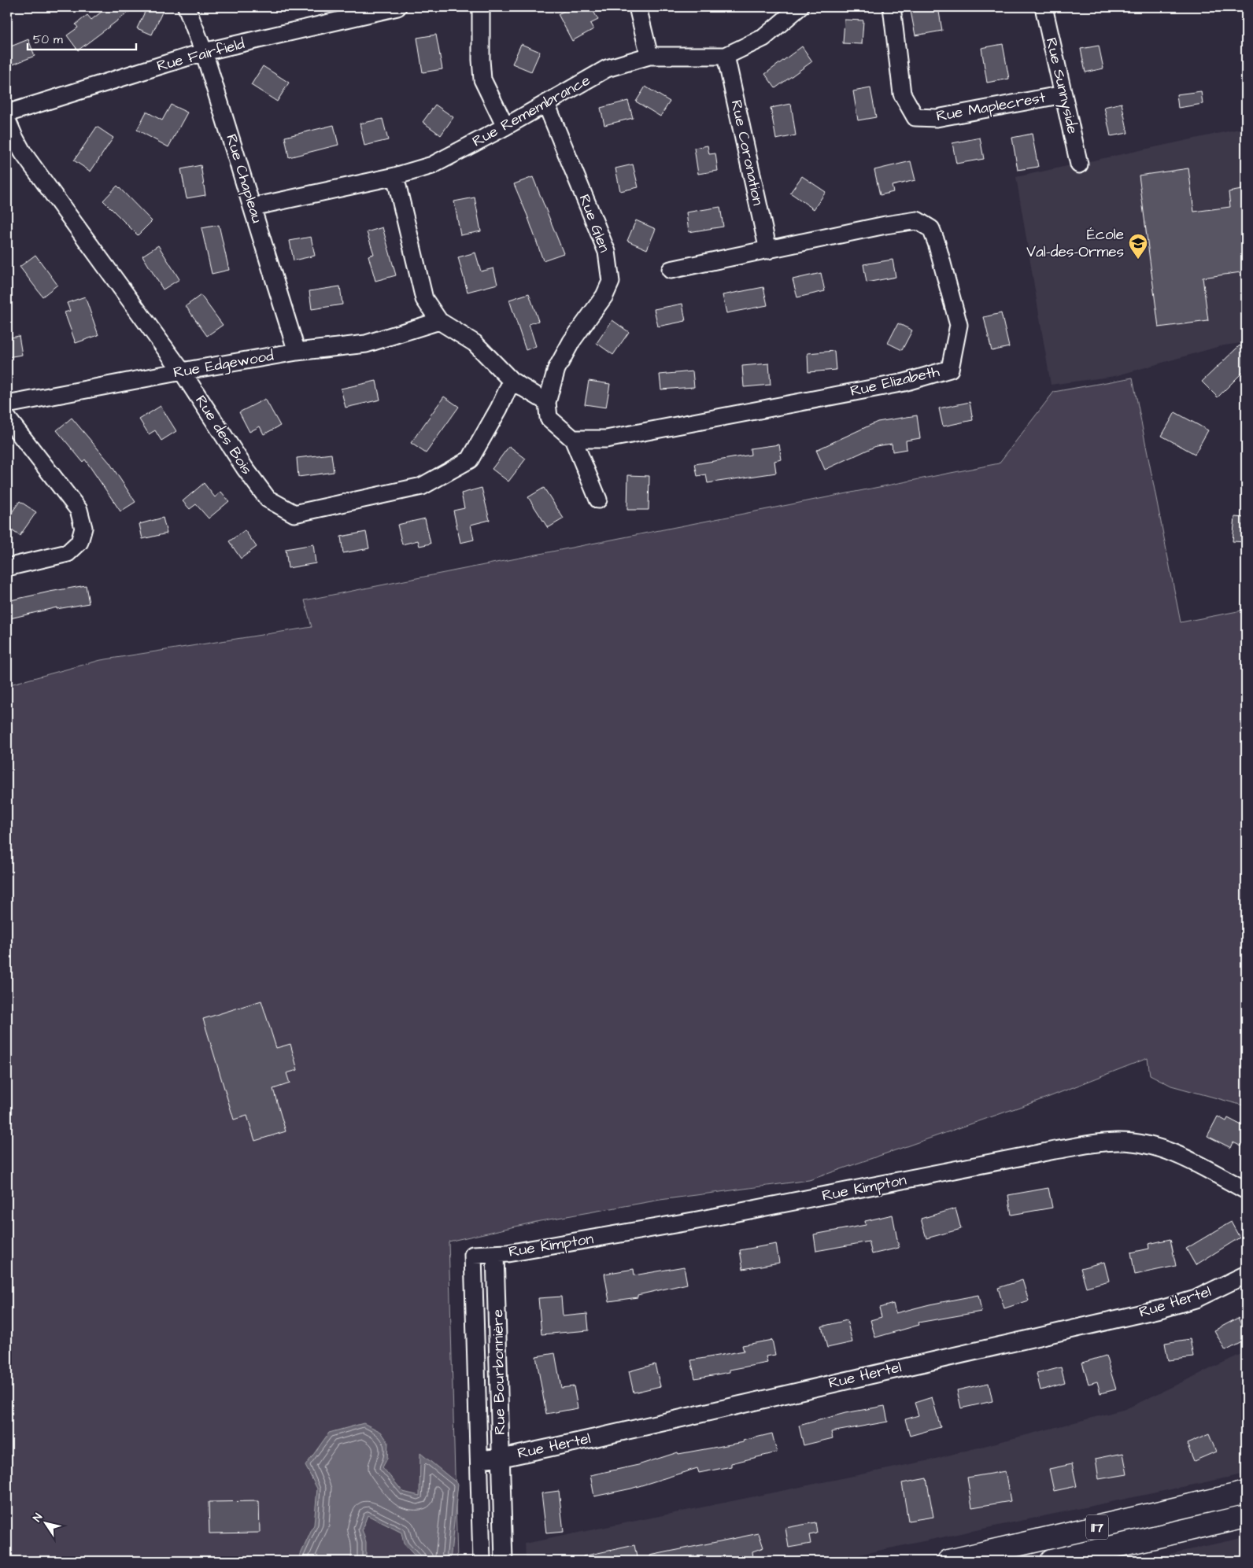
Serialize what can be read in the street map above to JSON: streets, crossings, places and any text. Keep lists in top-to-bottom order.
{
  "streets": {
    "main road": ["117"],
    "street": [
      "Rue Fairfield",
      "Rue Sunnyside",
      "Rue Maplecrest",
      "Rue Remembrance",
      "Rue Coronation",
      "Rue Chapleau",
      "Rue Glen",
      "Rue Edgewood",
      "Rue Elizabeth",
      "Rue des Bois",
      "Rue Kimpton",
      "Rue Hertel",
      "Rue Bourbonnière"
    ]
  },
  "crossings": [
    ["Rue Fairfield", "Rue Chapleau"],
    ["Rue Sunnyside", "Rue Maplecrest"],
    ["Rue Remembrance", "Rue Coronation"],
    ["Rue Remembrance", "Rue Chapleau"],
    ["Rue Remembrance", "Rue Glen"],
    ["Rue Coronation", "Rue Elizabeth"],
    ["Rue Chapleau", "Rue Edgewood"],
    ["Rue Edgewood", "Rue des Bois"],
    ["Rue Kimpton", "Rue Bourbonnière"],
    ["Rue Hertel", "Rue Bourbonnière"]
  ],
  "places": {
    "school or university": ["École Val-des-Ormes"]
  },
  "scale_bar": "50 m",
  "north": "top left"
}
